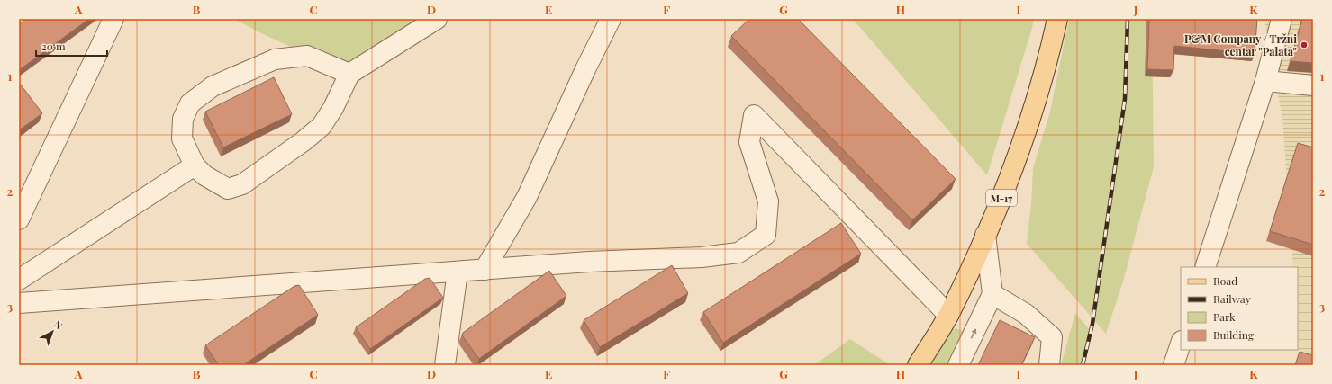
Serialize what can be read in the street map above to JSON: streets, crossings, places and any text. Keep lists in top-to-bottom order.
{
  "streets": {
    "main road": ["M-17"]
  },
  "places": ["P&M Company / Tržni centar \"Palata\""],
  "legend": [
    "Road",
    "Railway",
    "Park",
    "Building"
  ],
  "scale_bar": "20 m",
  "north": "top right",
  "grid": {
    "columns": [
      "A",
      "B",
      "C",
      "D",
      "E",
      "F",
      "G",
      "H",
      "I",
      "J",
      "K"
    ],
    "rows": ["1", "2", "3"]
  }
}
